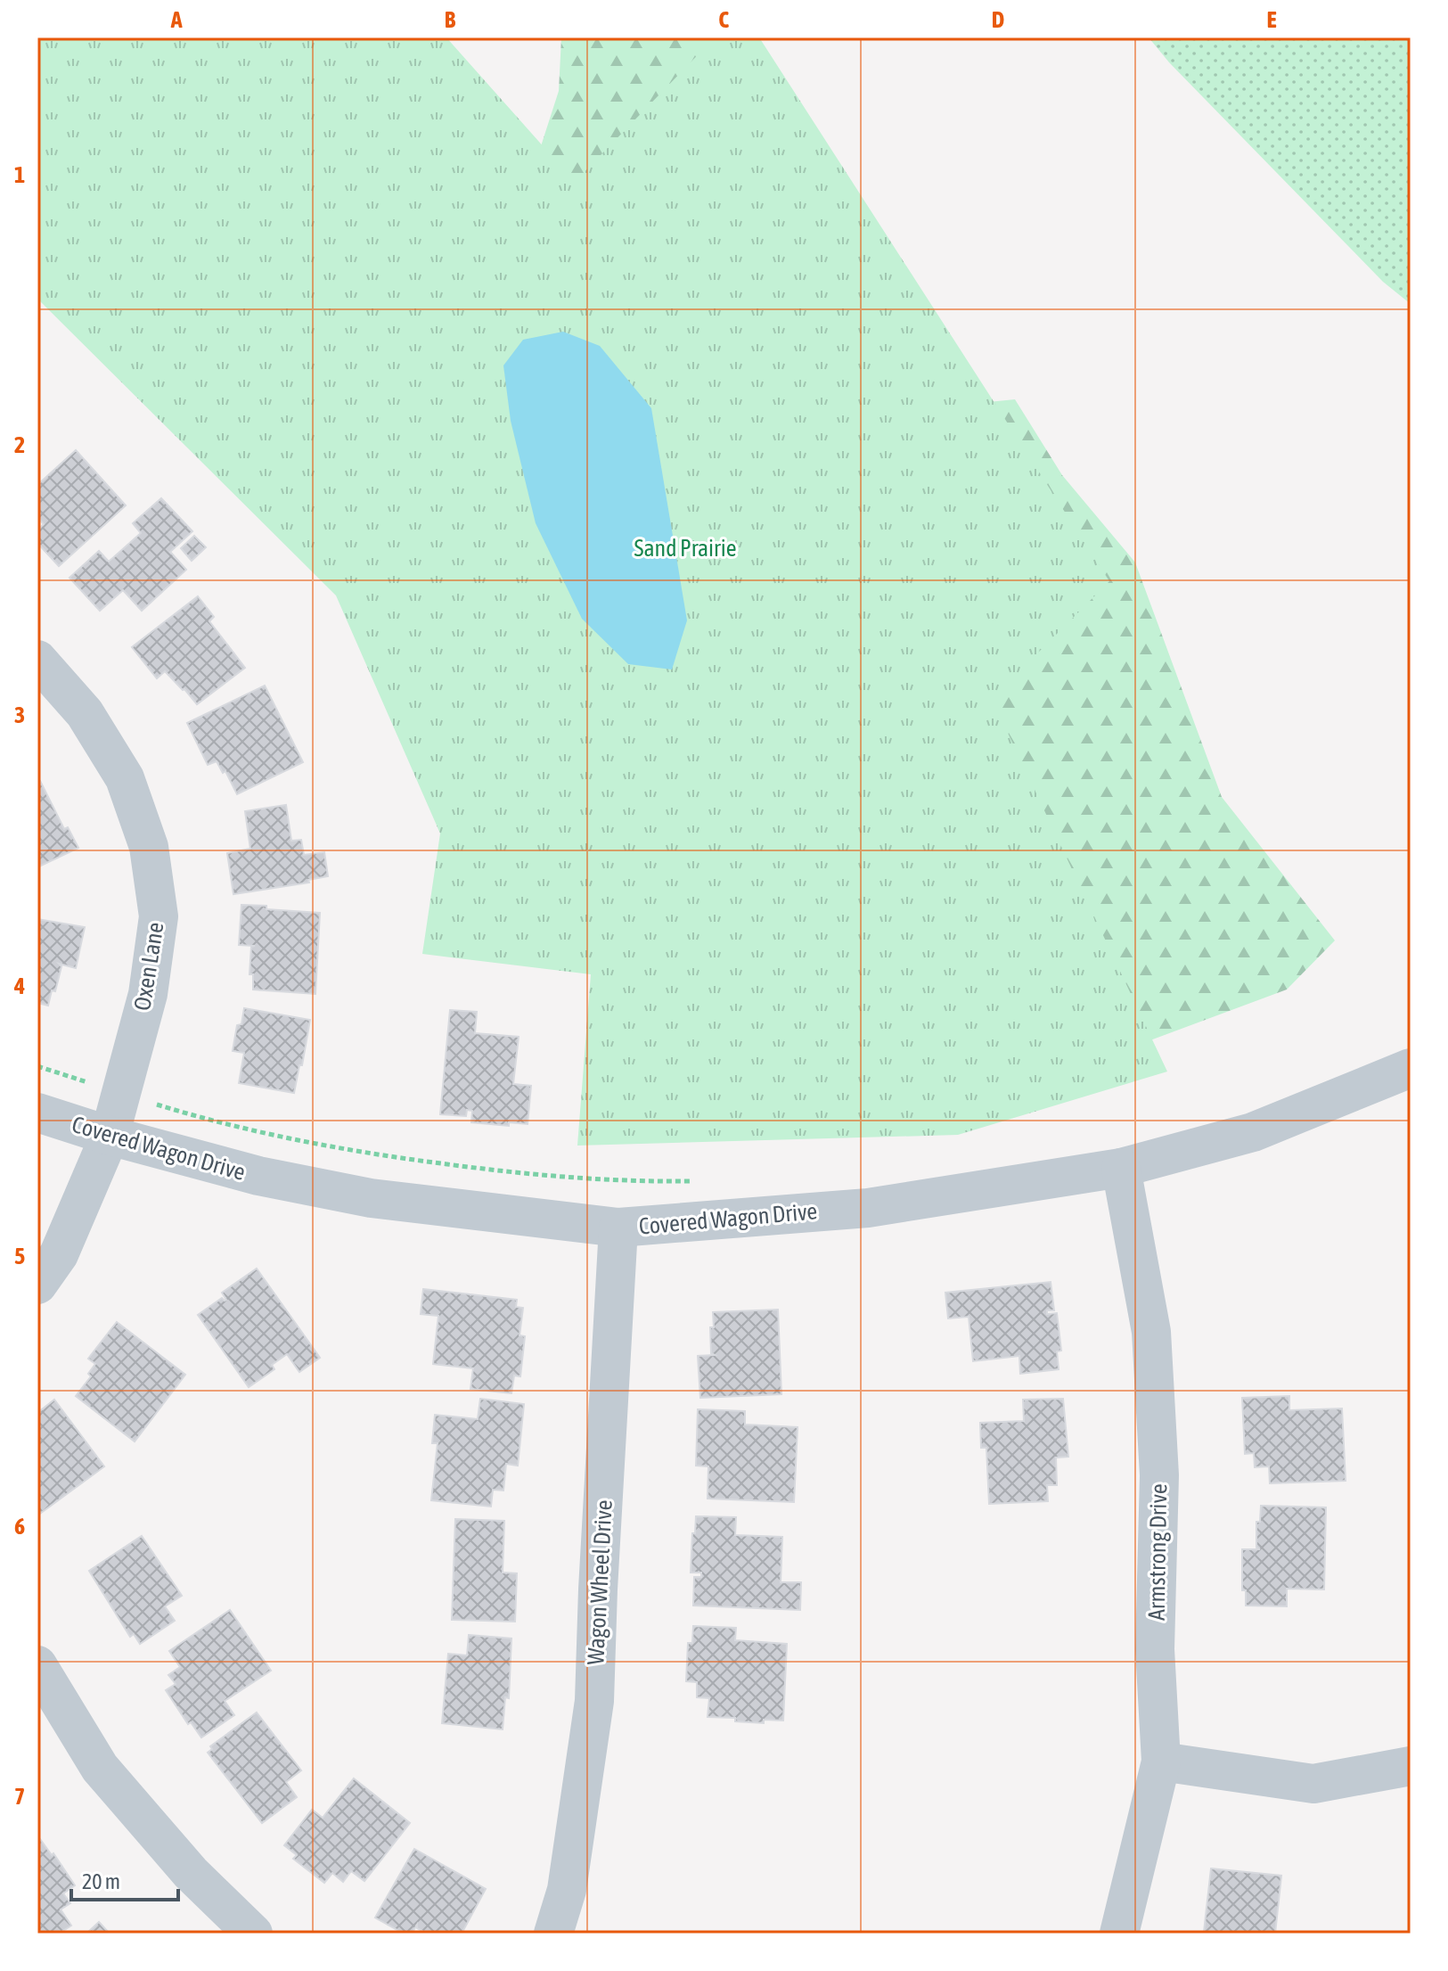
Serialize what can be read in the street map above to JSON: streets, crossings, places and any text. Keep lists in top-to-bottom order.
{
  "streets": {
    "street": [
      "Oxen Lane",
      "Covered Wagon Drive",
      "Armstrong Drive",
      "Wagon Wheel Drive"
    ]
  },
  "crossings": [
    ["Oxen Lane", "Covered Wagon Drive"],
    ["Covered Wagon Drive", "Armstrong Drive"],
    ["Covered Wagon Drive", "Wagon Wheel Drive"]
  ],
  "parks": ["Sand Prairie"],
  "scale_bar": "20 m",
  "grid": {
    "columns": [
      "A",
      "B",
      "C",
      "D",
      "E"
    ],
    "rows": [
      "1",
      "2",
      "3",
      "4",
      "5",
      "6",
      "7"
    ]
  }
}
